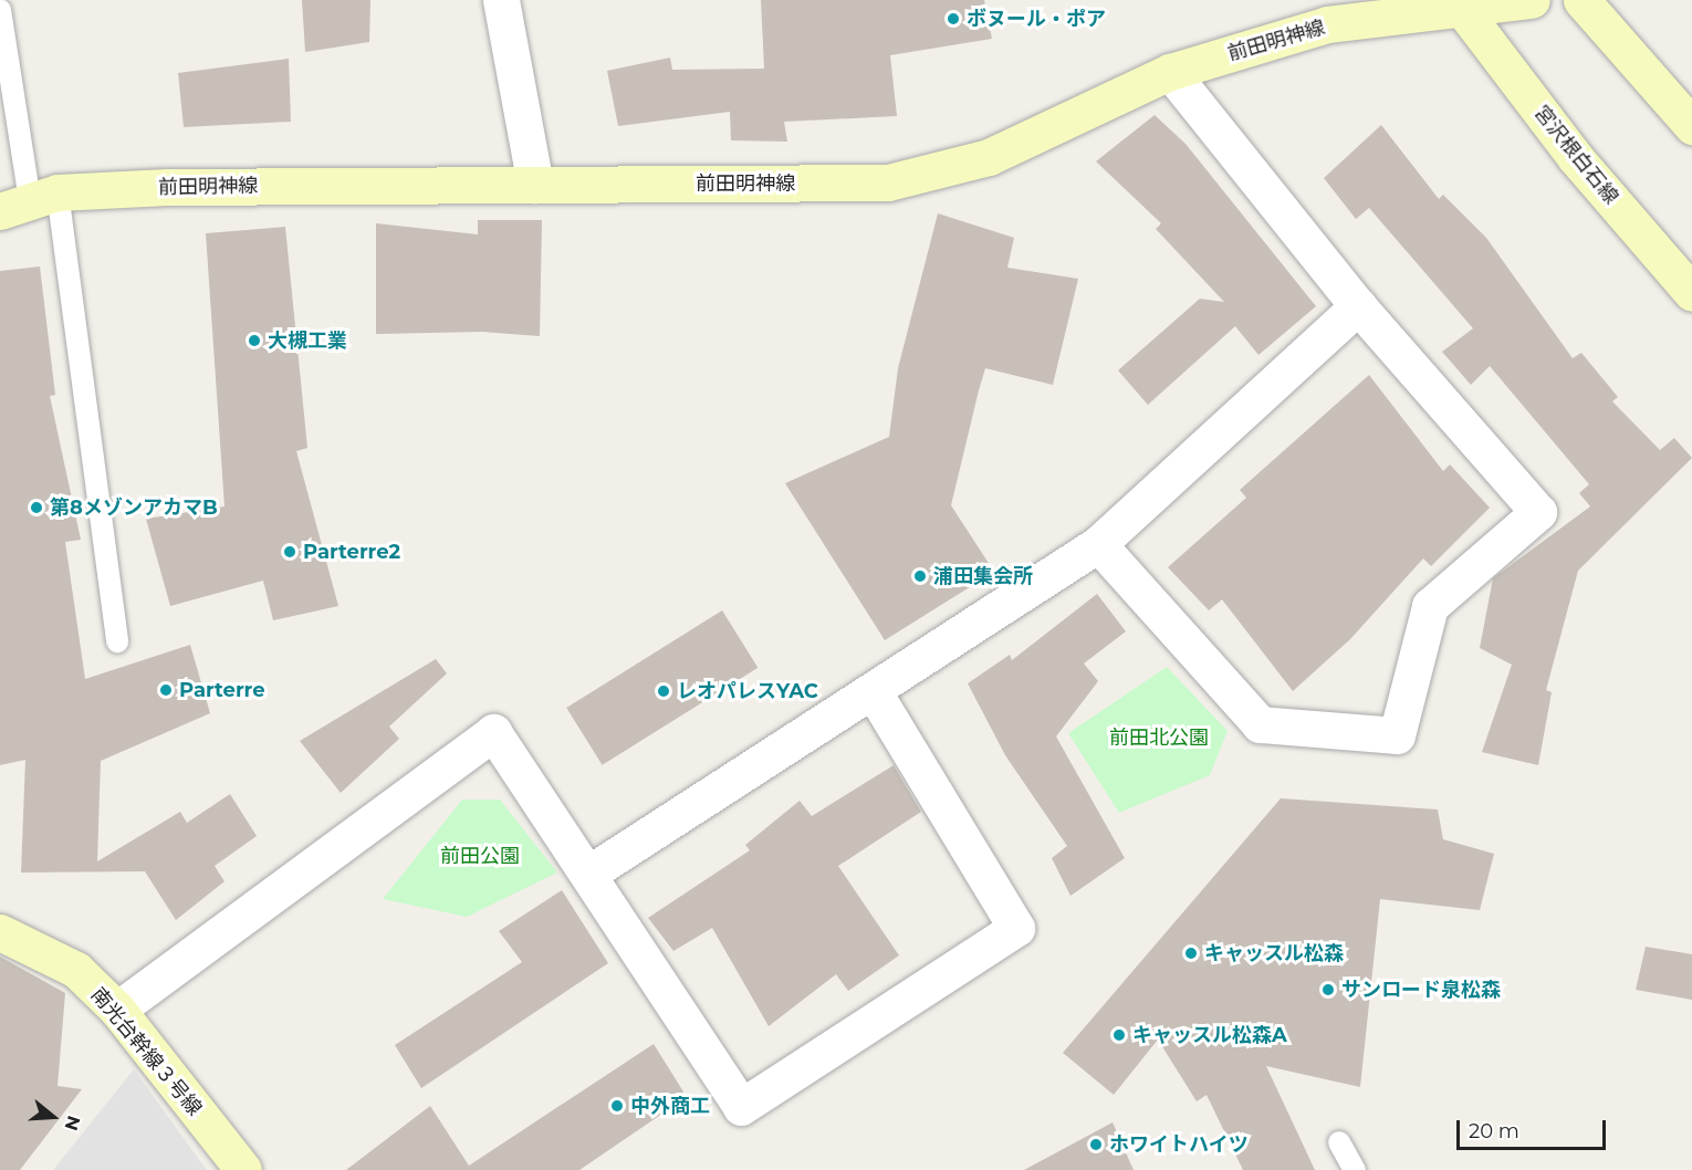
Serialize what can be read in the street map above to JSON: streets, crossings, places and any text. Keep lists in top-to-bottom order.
{
  "streets": {
    "street": ["前田明神線", "宮沢根白石線", "南光台幹線３号線"]
  },
  "crossings": [
    ["前田明神線", "宮沢根白石線"]
  ],
  "parks": ["前田北公園", "前田公園"],
  "places": [
    "ボヌール・ポア",
    "大槻工業",
    "第8メゾンアカマB",
    "Parterre2",
    "浦田集会所",
    "Parterre",
    "レオパレスYAC",
    "キャッスル松森",
    "サンロード泉松森",
    "キャッスル松森A",
    "中外商工",
    "ホワイトハイツ"
  ],
  "scale_bar": "20 m",
  "north": "right"
}
